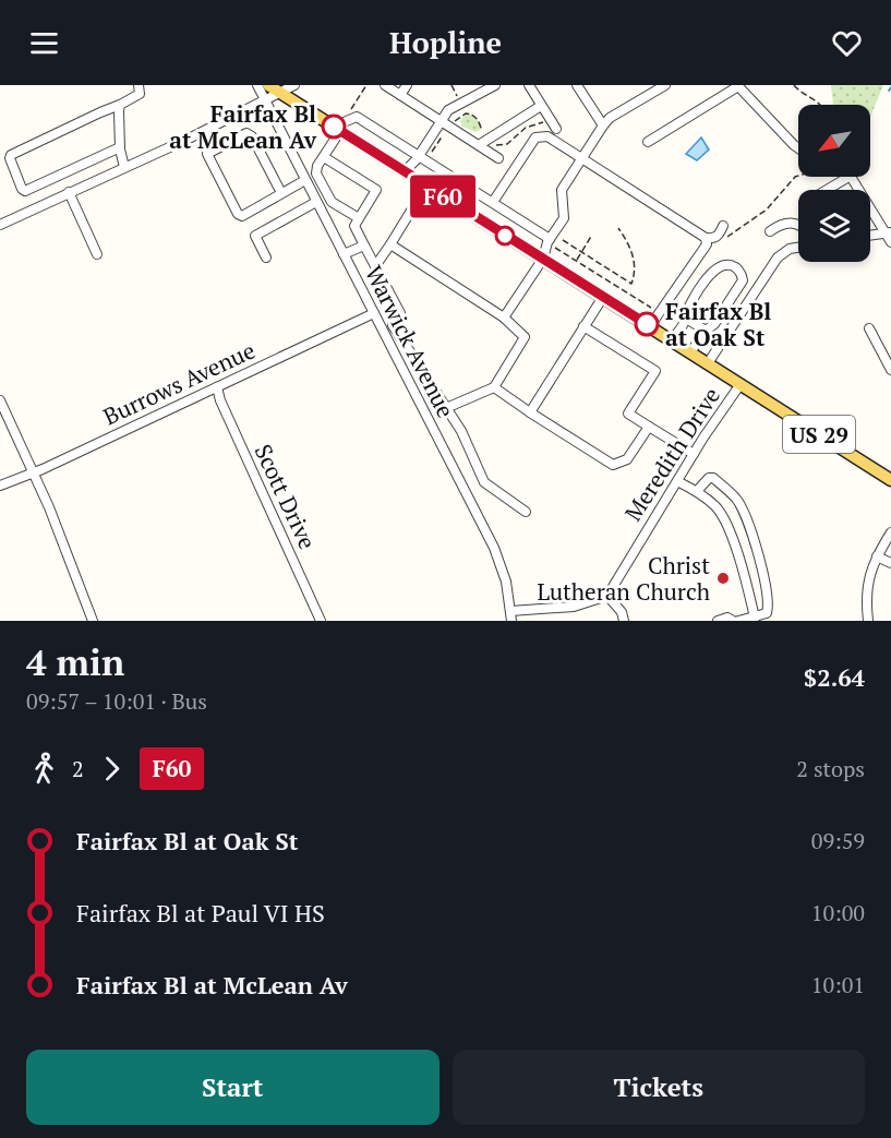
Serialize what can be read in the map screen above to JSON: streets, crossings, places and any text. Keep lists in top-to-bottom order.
{
  "streets": {
    "main road": ["US 29"],
    "street": [
      "Warwick Avenue",
      "Burrows Avenue",
      "Meredith Drive",
      "Scott Drive"
    ]
  },
  "crossings": [
    ["Warwick Avenue", "Burrows Avenue"],
    ["Burrows Avenue", "Scott Drive"],
    ["US 29", "Meredith Drive"]
  ],
  "places": ["Fairfax Bl at McLean Av", "Fairfax Bl at Oak St", "Christ Lutheran Church"],
  "lines": ["bus line F60"],
  "north": "bottom left",
  "page": {
    "header": "Hopline",
    "on_map": "F60",
    "heading": ["4 min", "09:57 – 10:01 · Bus", "$2.64"],
    "legs": ["2", "F60", "2 stops"],
    "list": [
      {
        "name": "Fairfax Bl at Oak St",
        "value": "09:59"
      },
      {
        "name": "Fairfax Bl at Paul VI HS",
        "value": "10:00"
      },
      {
        "name": "Fairfax Bl at McLean Av",
        "value": "10:01"
      }
    ],
    "buttons": ["Start", "Tickets"]
  }
}
